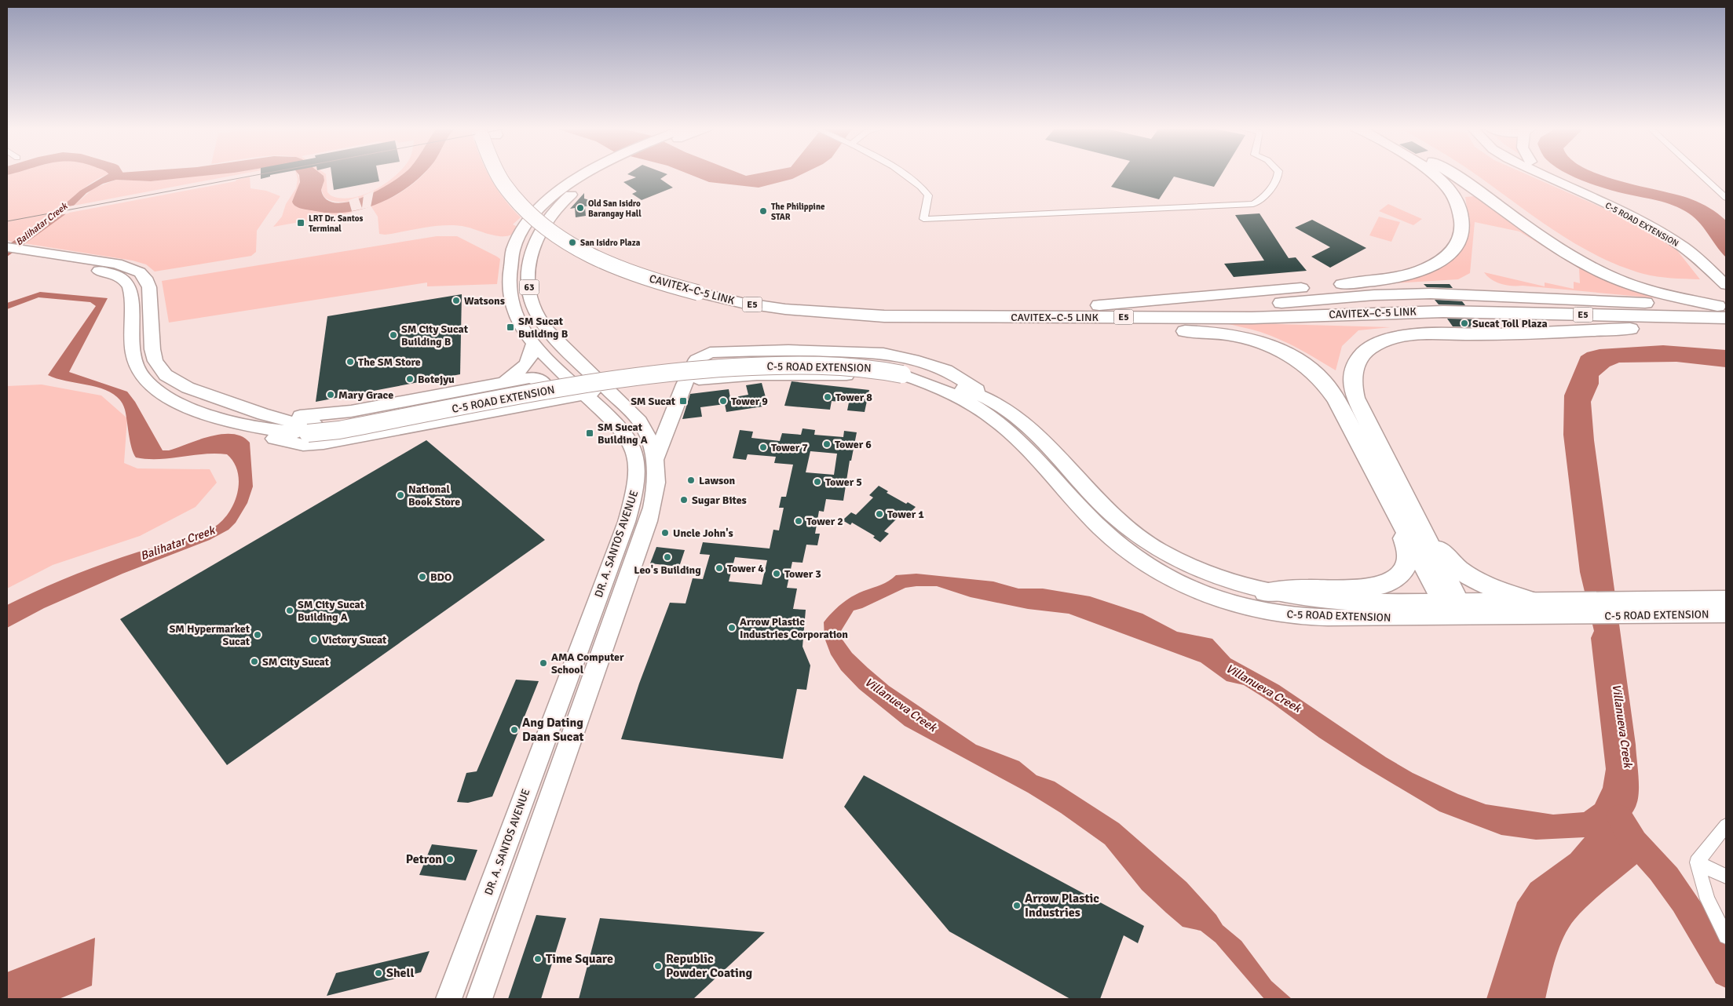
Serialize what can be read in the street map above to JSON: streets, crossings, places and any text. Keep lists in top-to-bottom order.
{
  "streets": {
    "highway": ["CAVITEX–C-5 LINK", "E5"],
    "main road": ["C-5 ROAD EXTENSION", "63", "DR. A. SANTOS AVENUE"]
  },
  "water": ["Balihatar Creek", "Villanueva Creek"],
  "places": {
    "other": [
      "Old San Isidro Barangay Hall",
      "The Philippine STAR",
      "San Isidro Plaza",
      "Watsons",
      "Sucat Toll Plaza",
      "SM City Sucat Building B",
      "The SM Store",
      "Botejyu",
      "Mary Grace",
      "Tower 8",
      "Tower 9",
      "Tower 6",
      "Tower 7",
      "Lawson",
      "Tower 5",
      "National Book Store",
      "Sugar Bites",
      "Tower 1",
      "Tower 2",
      "Uncle John's",
      "Leo's Building",
      "Tower 4",
      "Tower 3",
      "BDO",
      "SM City Sucat Building A",
      "Arrow Plastic Industries Corporation",
      "SM Hypermarket Sucat",
      "Victory Sucat",
      "SM City Sucat",
      "AMA Computer School",
      "Ang Dating Daan Sucat",
      "Petron",
      "Arrow Plastic Industries",
      "Time Square",
      "Republic Powder Coating",
      "Shell"
    ],
    "transit": [
      "LRT Dr. Santos Terminal",
      "SM Sucat Building B",
      "SM Sucat",
      "SM Sucat Building A"
    ]
  }
}
